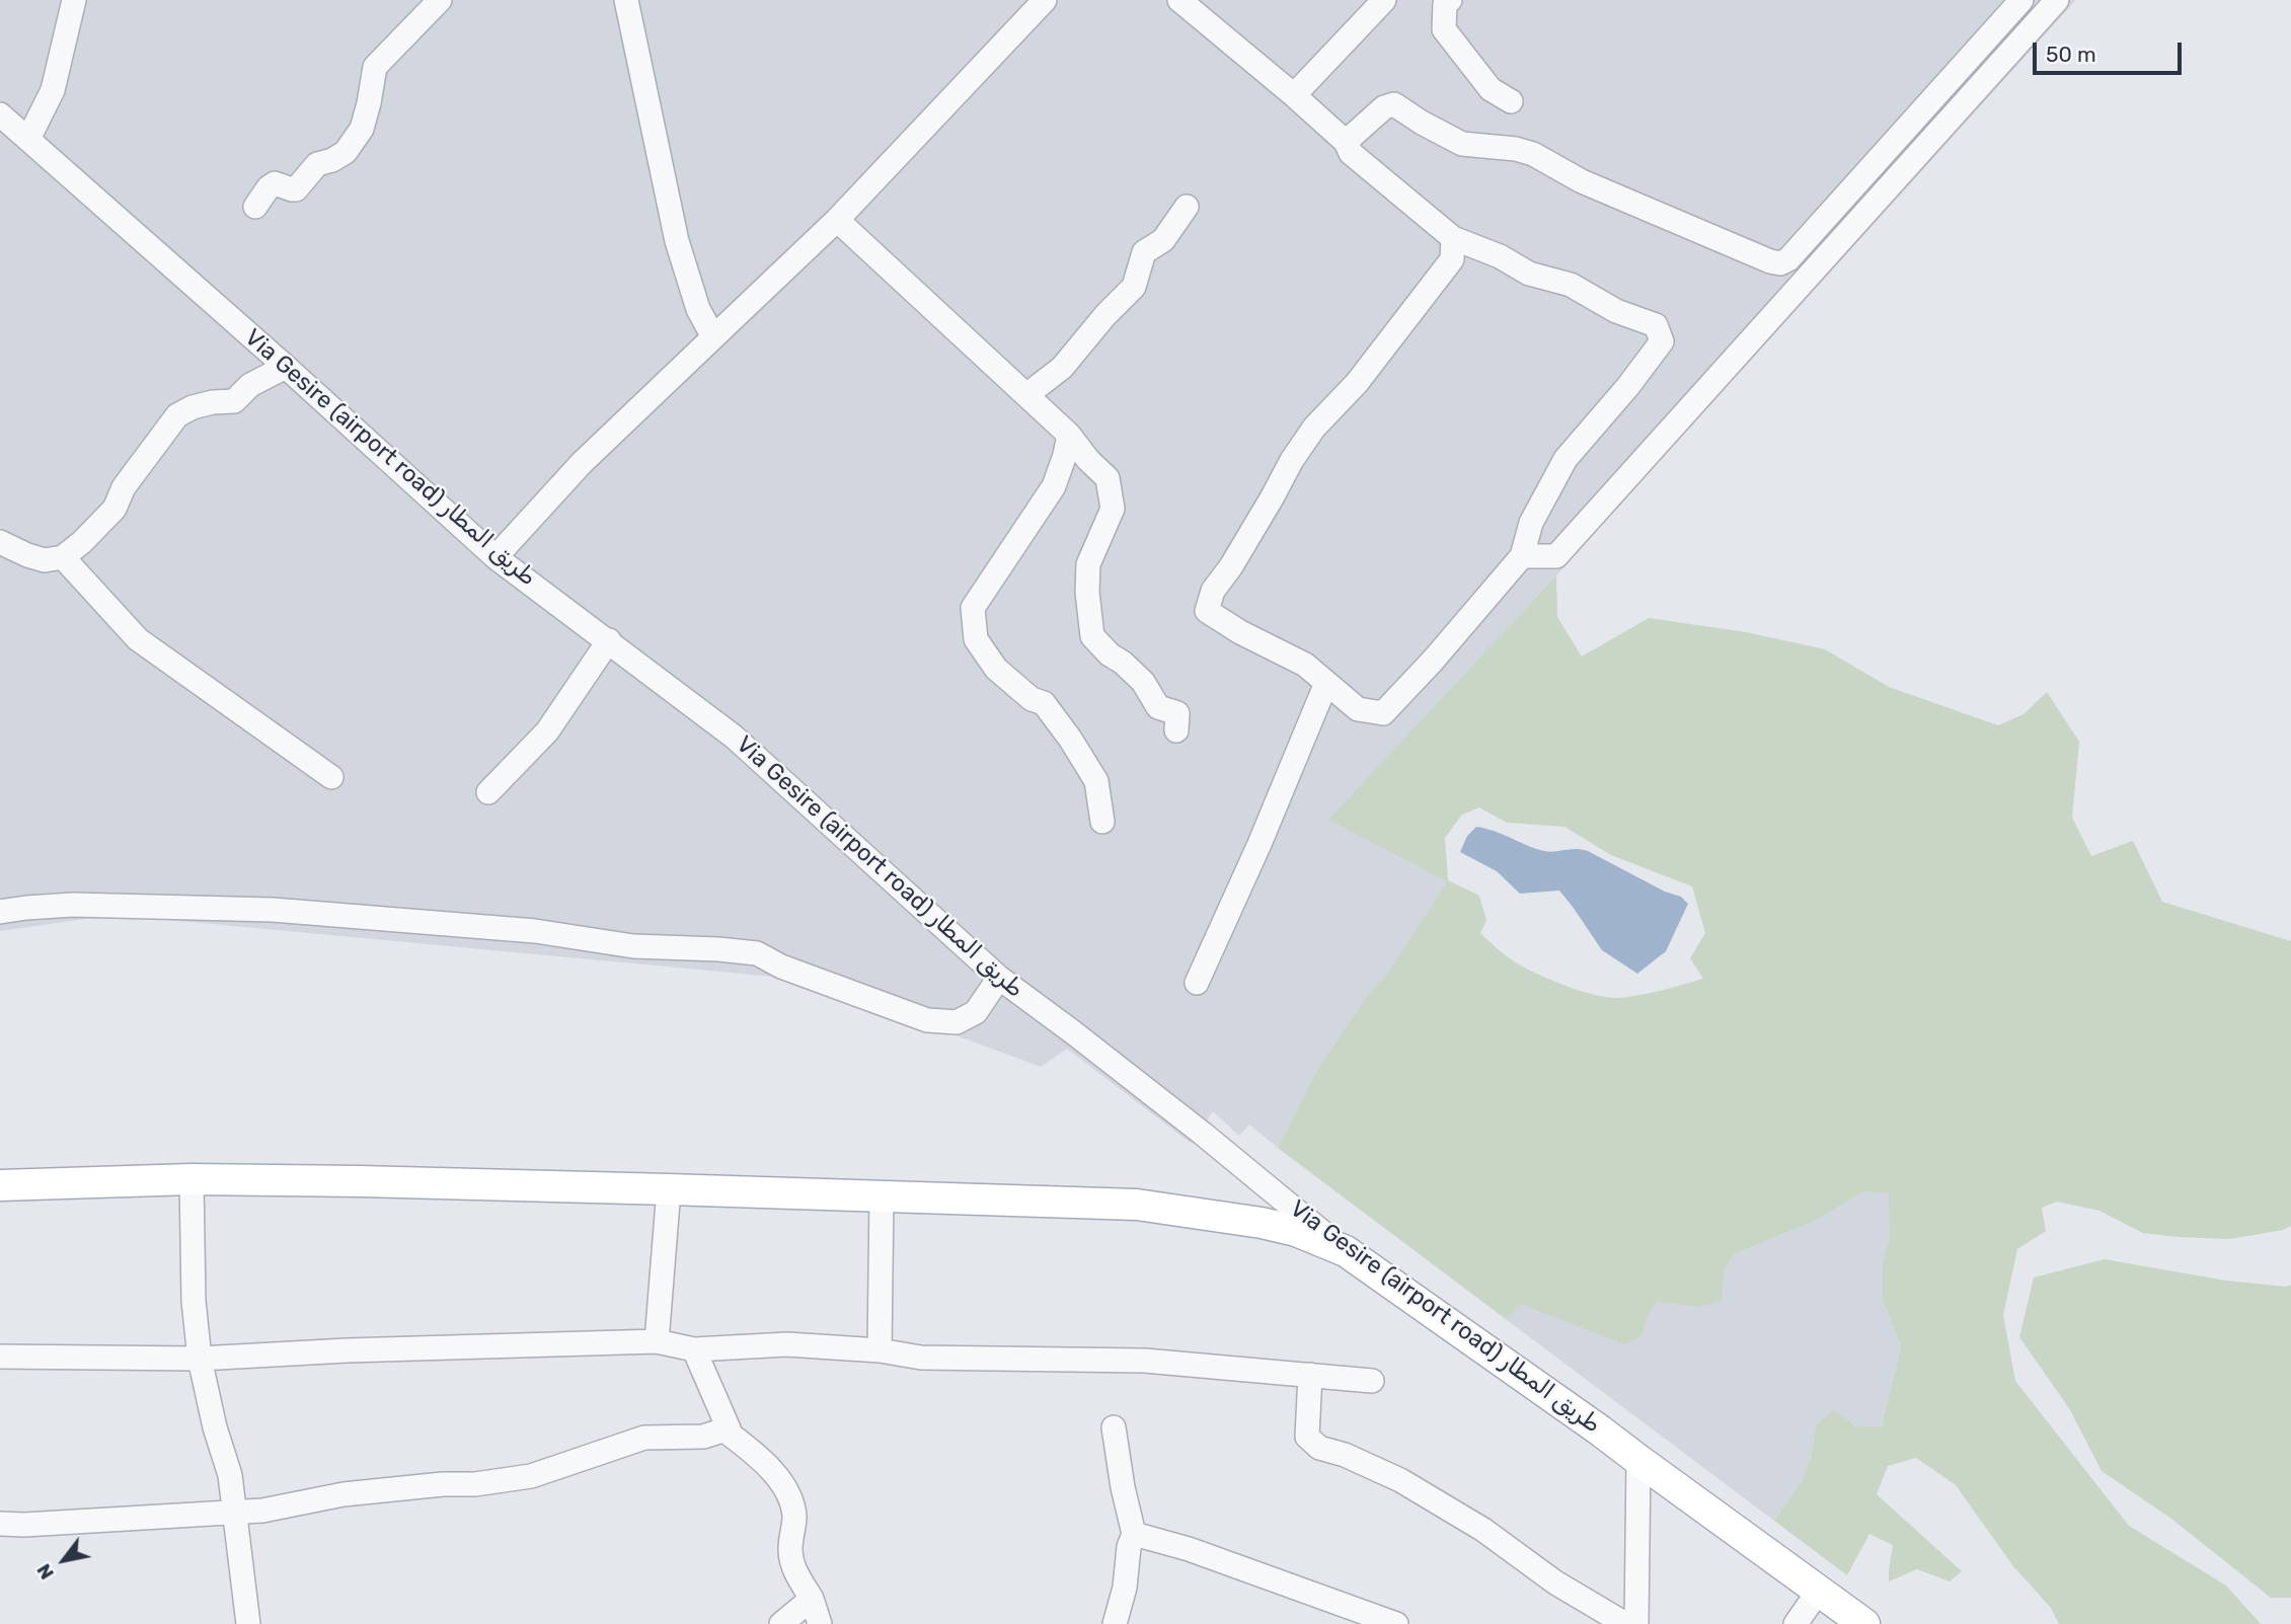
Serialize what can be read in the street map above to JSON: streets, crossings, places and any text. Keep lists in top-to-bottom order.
{
  "streets": {
    "main road": ["Via Gesire (airport road) طريق المطار"]
  },
  "scale_bar": "50 m",
  "north": "bottom left"
}
